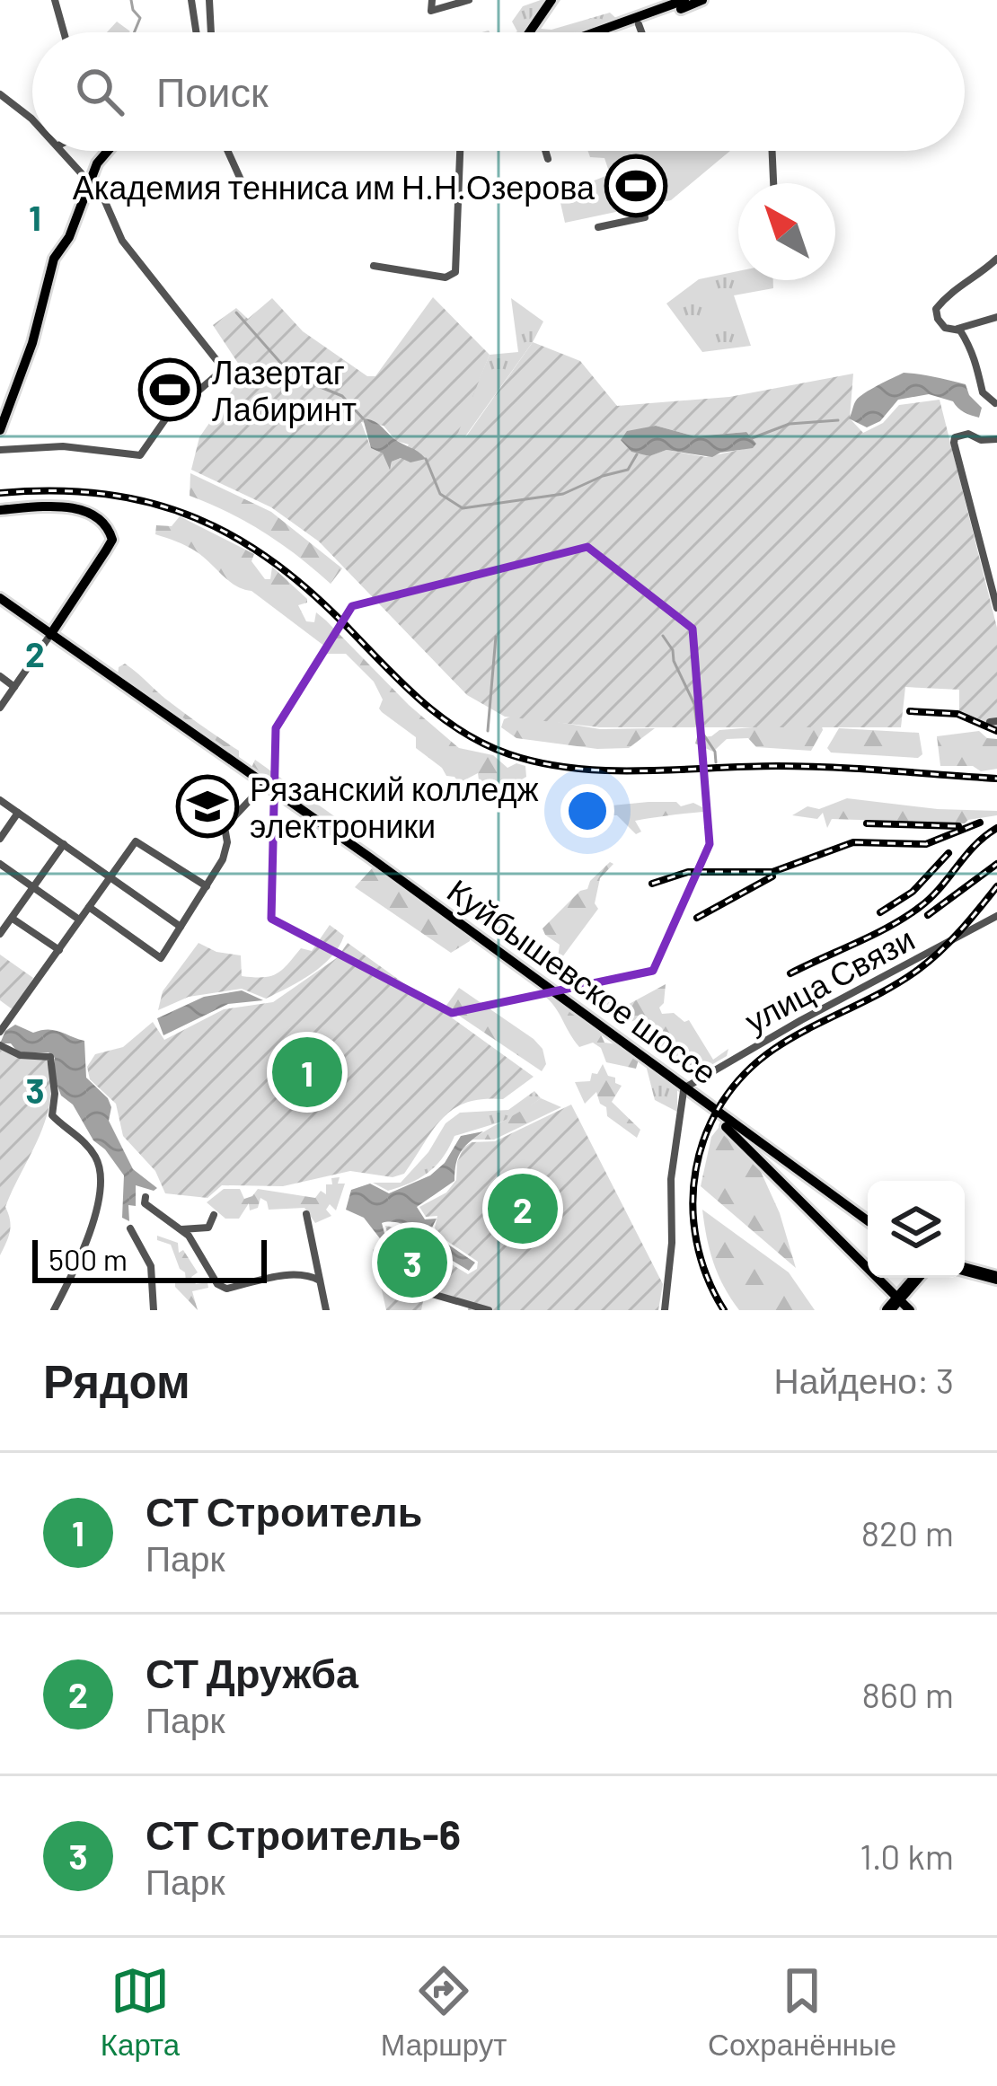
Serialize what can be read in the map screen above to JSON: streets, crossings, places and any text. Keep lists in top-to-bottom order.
{
  "streets": {
    "main road": ["Куйбышевское шоссе"],
    "street": ["улица Связи"]
  },
  "crossings": [
    ["улица Связи", "Куйбышевское шоссе"]
  ],
  "places": {
    "sports": ["Академия тенниса им Н.Н.Озерова", "Лазертаг Лабиринт"],
    "school or university": ["Рязанский колледж электроники"]
  },
  "scale_bar": "500 m",
  "north": "top left",
  "page": {
    "search": "Поиск",
    "pins": ["1", "2", "3"],
    "scale": "500 m",
    "heading": ["Рядом", "Найдено: 3"],
    "list": [
      {
        "mark": "1",
        "name": "СТ Строитель",
        "note": "Парк",
        "value": "820 m"
      },
      {
        "mark": "2",
        "name": "СТ Дружба",
        "note": "Парк",
        "value": "860 m"
      },
      {
        "mark": "3",
        "name": "СТ Строитель-6",
        "note": "Парк",
        "value": "1.0 km"
      }
    ],
    "nav": ["Карта", "Маршрут", "Сохранённые"]
  },
  "grid": {
    "rows": ["1", "2", "3"]
  }
}
